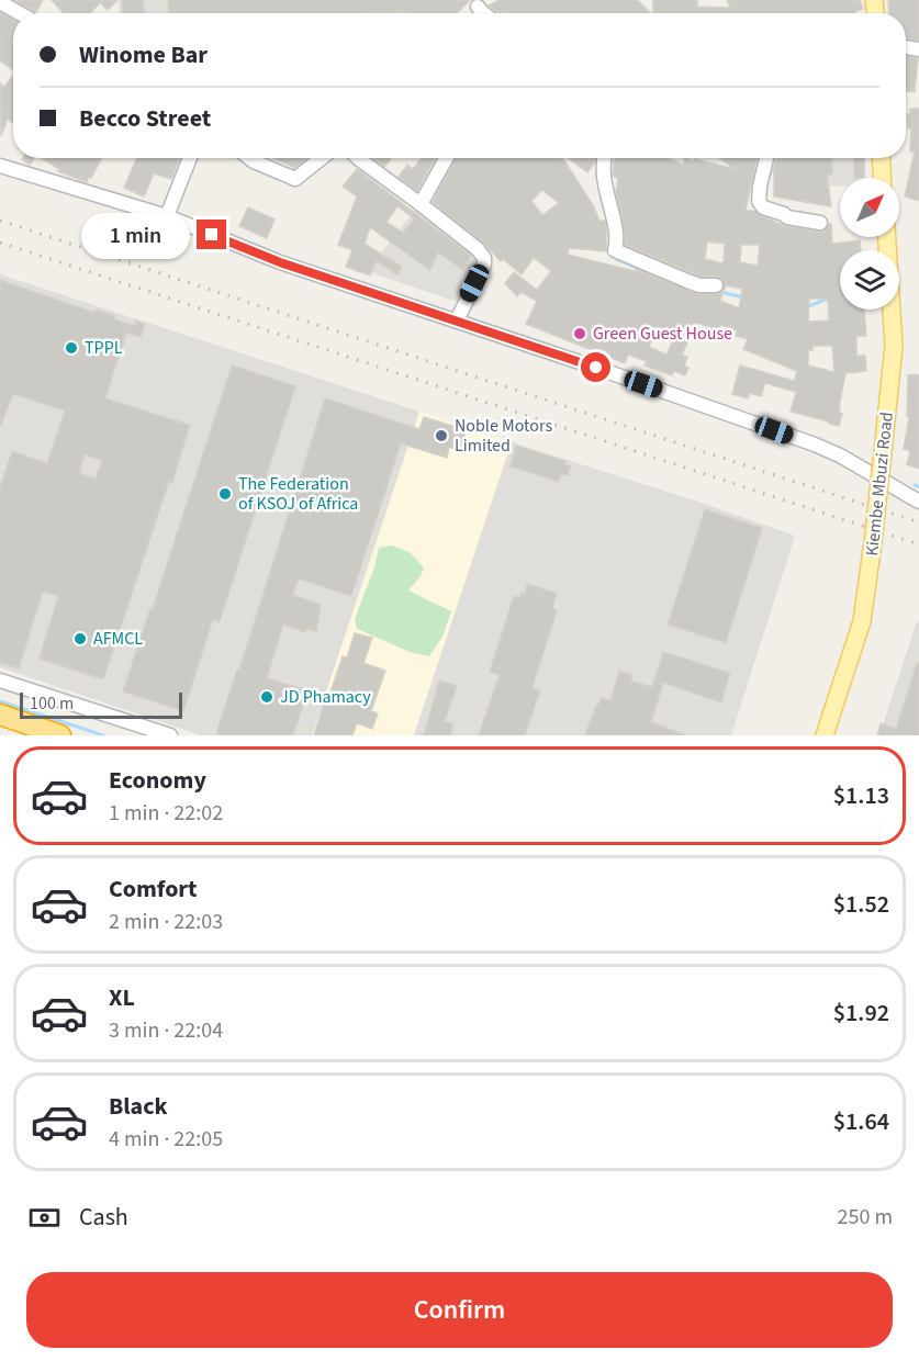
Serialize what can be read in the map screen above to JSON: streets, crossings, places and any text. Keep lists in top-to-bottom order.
{
  "streets": {
    "main road": ["Kiembe Mbuzi Road"]
  },
  "places": [
    "Green Guest House",
    "TPPL",
    "Noble Motors Limited",
    "The Federation of KSOJ of Africa",
    "AFMCL",
    "JD Phamacy"
  ],
  "scale_bar": "100 m",
  "north": "top right",
  "page": {
    "banner": ["Winome Bar", "Becco Street"],
    "bubble": "1 min",
    "scale": "100 m",
    "list": [
      {
        "name": "Economy",
        "note": "1 min · 22:02",
        "value": "$1.13"
      },
      {
        "name": "Comfort",
        "note": "2 min · 22:03",
        "value": "$1.52"
      },
      {
        "name": "XL",
        "note": "3 min · 22:04",
        "value": "$1.92"
      },
      {
        "name": "Black",
        "note": "4 min · 22:05",
        "value": "$1.64"
      }
    ],
    "pay": ["Cash", "250 m"],
    "buttons": "Confirm"
  }
}
